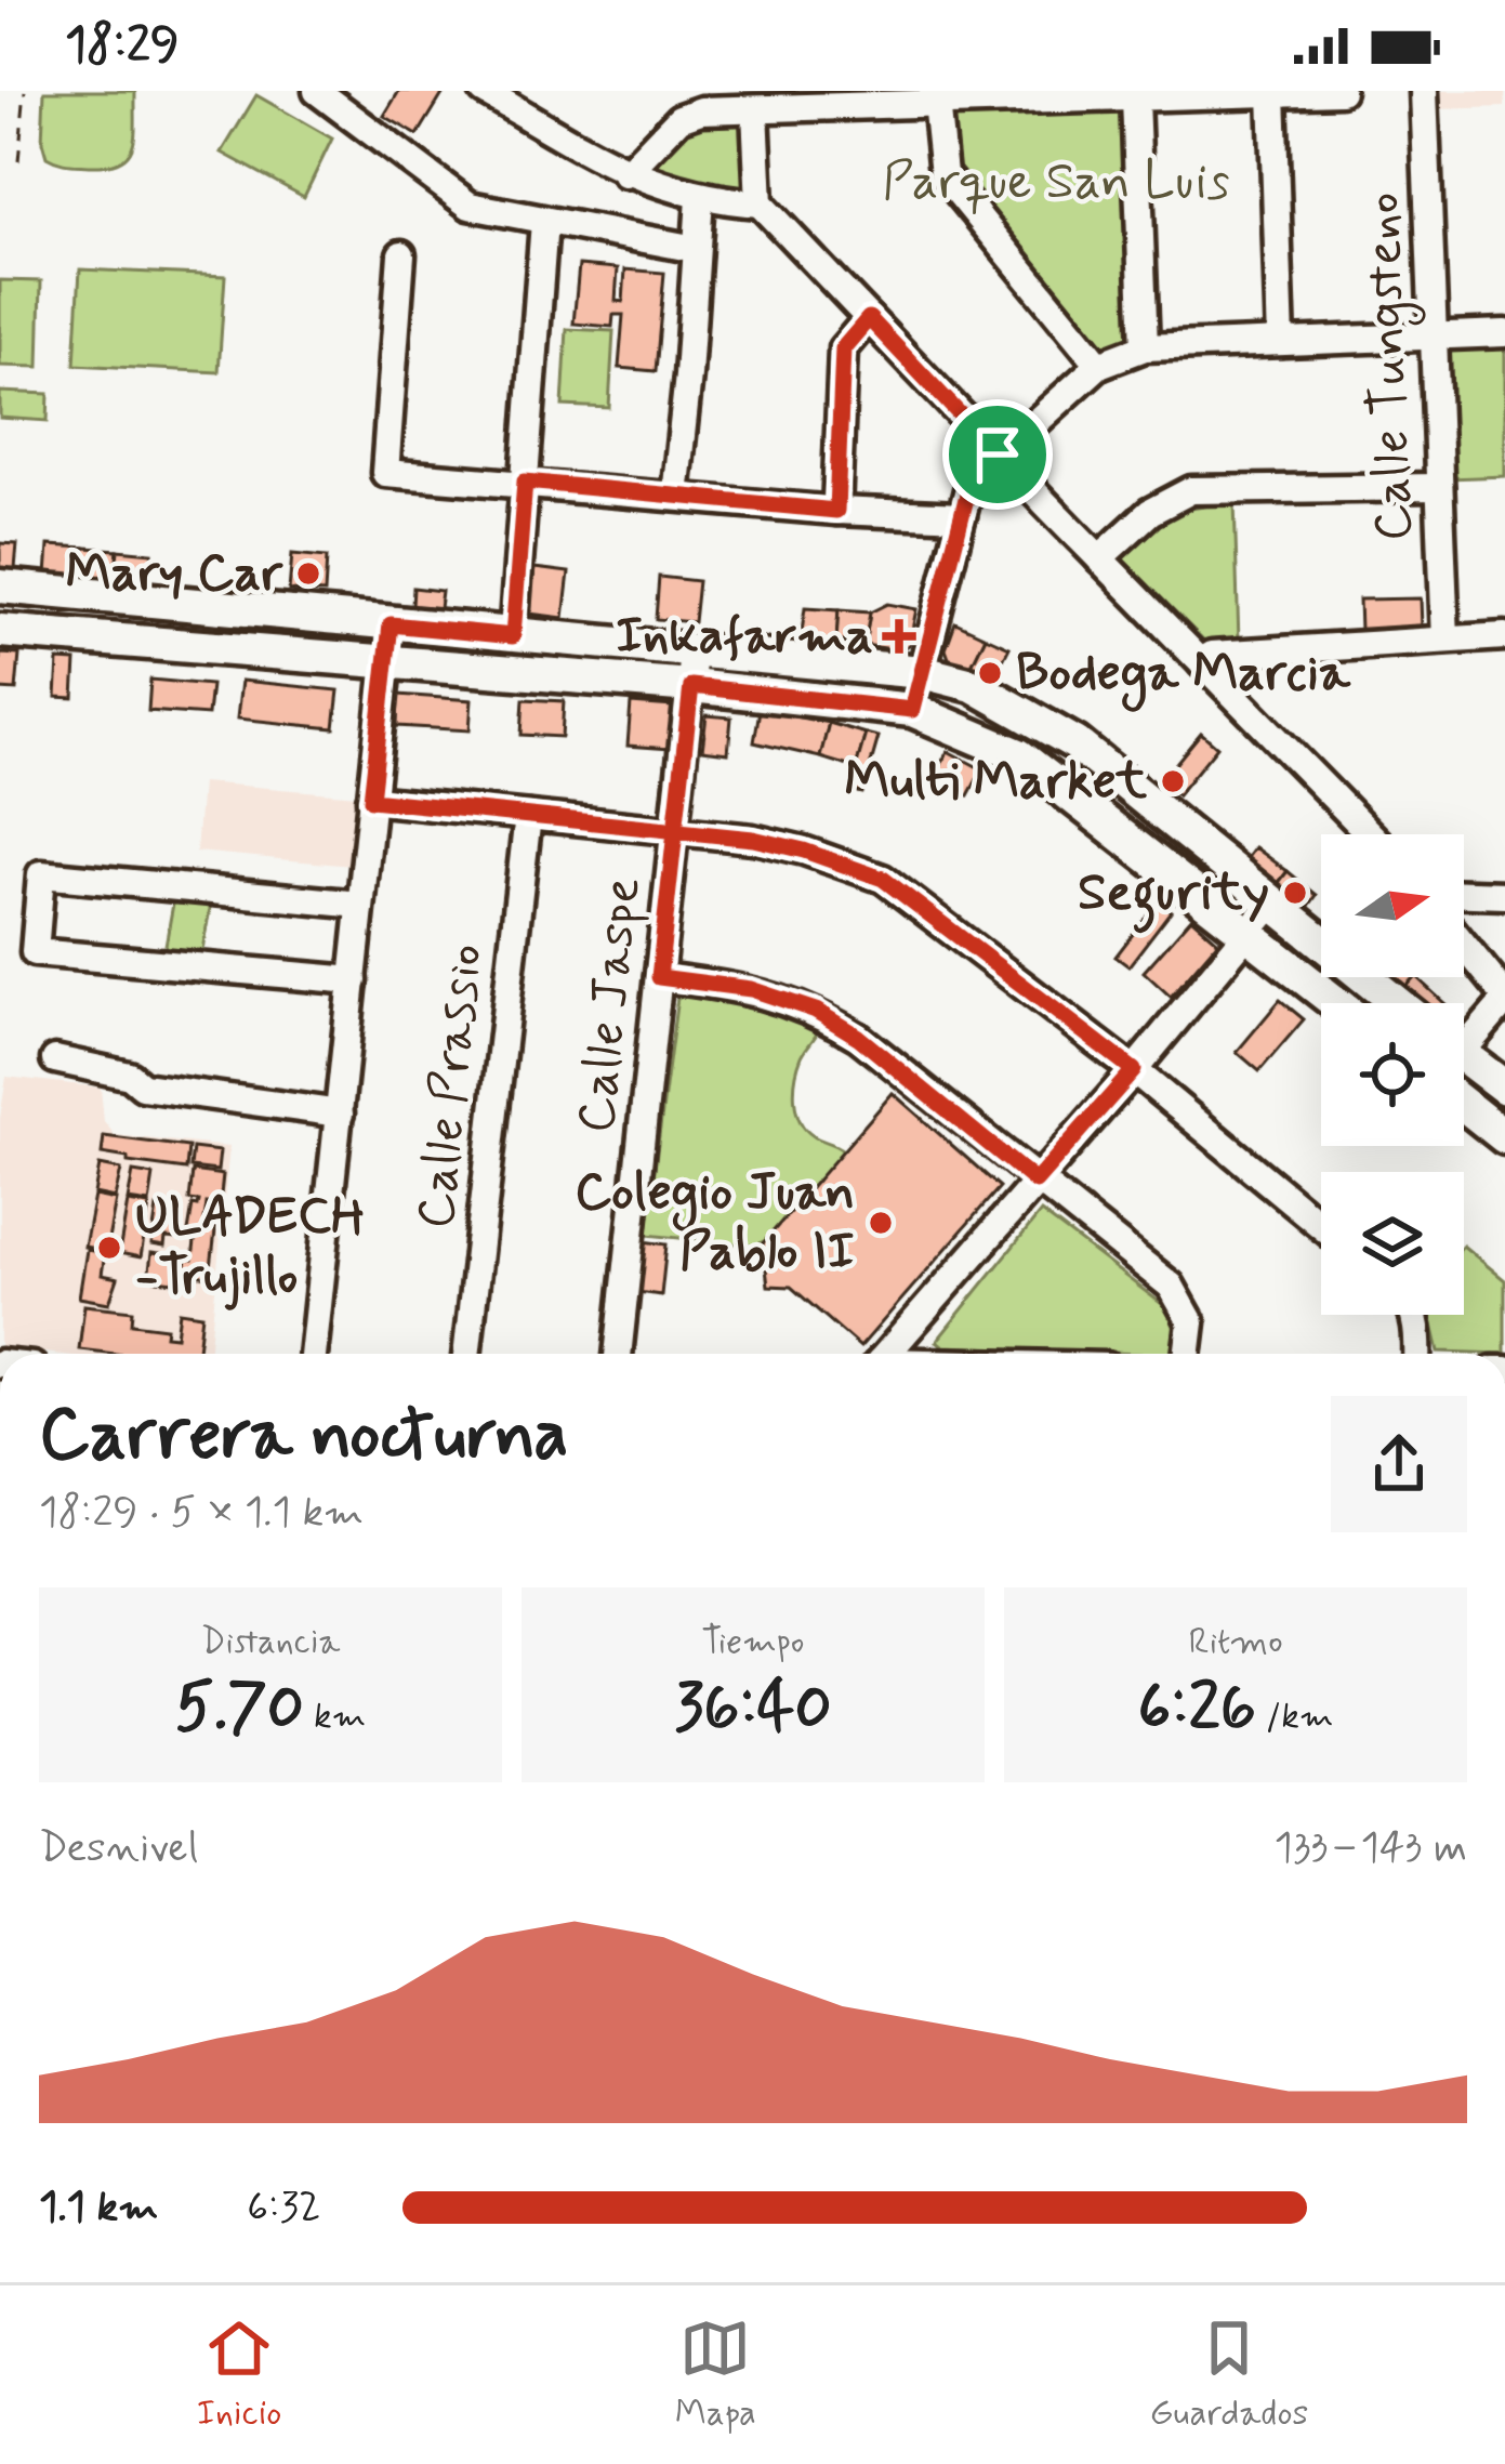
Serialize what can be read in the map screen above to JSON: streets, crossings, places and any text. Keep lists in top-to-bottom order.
{
  "streets": {
    "street": ["Calle Tungsteno", "Calle Jaspe", "Calle Prassio"]
  },
  "parks": ["Parque San Luis"],
  "places": {
    "other": [
      "Mary Car",
      "Bodega Marcia",
      "Multi Market",
      "Segurity",
      "Colegio Juan Pablo II",
      "ULADECH -Trujillo"
    ],
    "health": ["Inkafarma"]
  },
  "north": "right",
  "page": {
    "status": "18:29",
    "heading": ["Carrera nocturna", "18:29 · 5 × 1.1 km"],
    "stats": [
      ["Distancia", "5.70 km"],
      ["Tiempo", "36:40"],
      ["Ritmo", "6:26 /km"]
    ],
    "chart": ["Desnivel", "133–143 m"],
    "list": [
      {
        "name": "1.1 km",
        "note": "6:32"
      }
    ],
    "tabs": ["Inicio", "Mapa", "Guardados"]
  }
}
